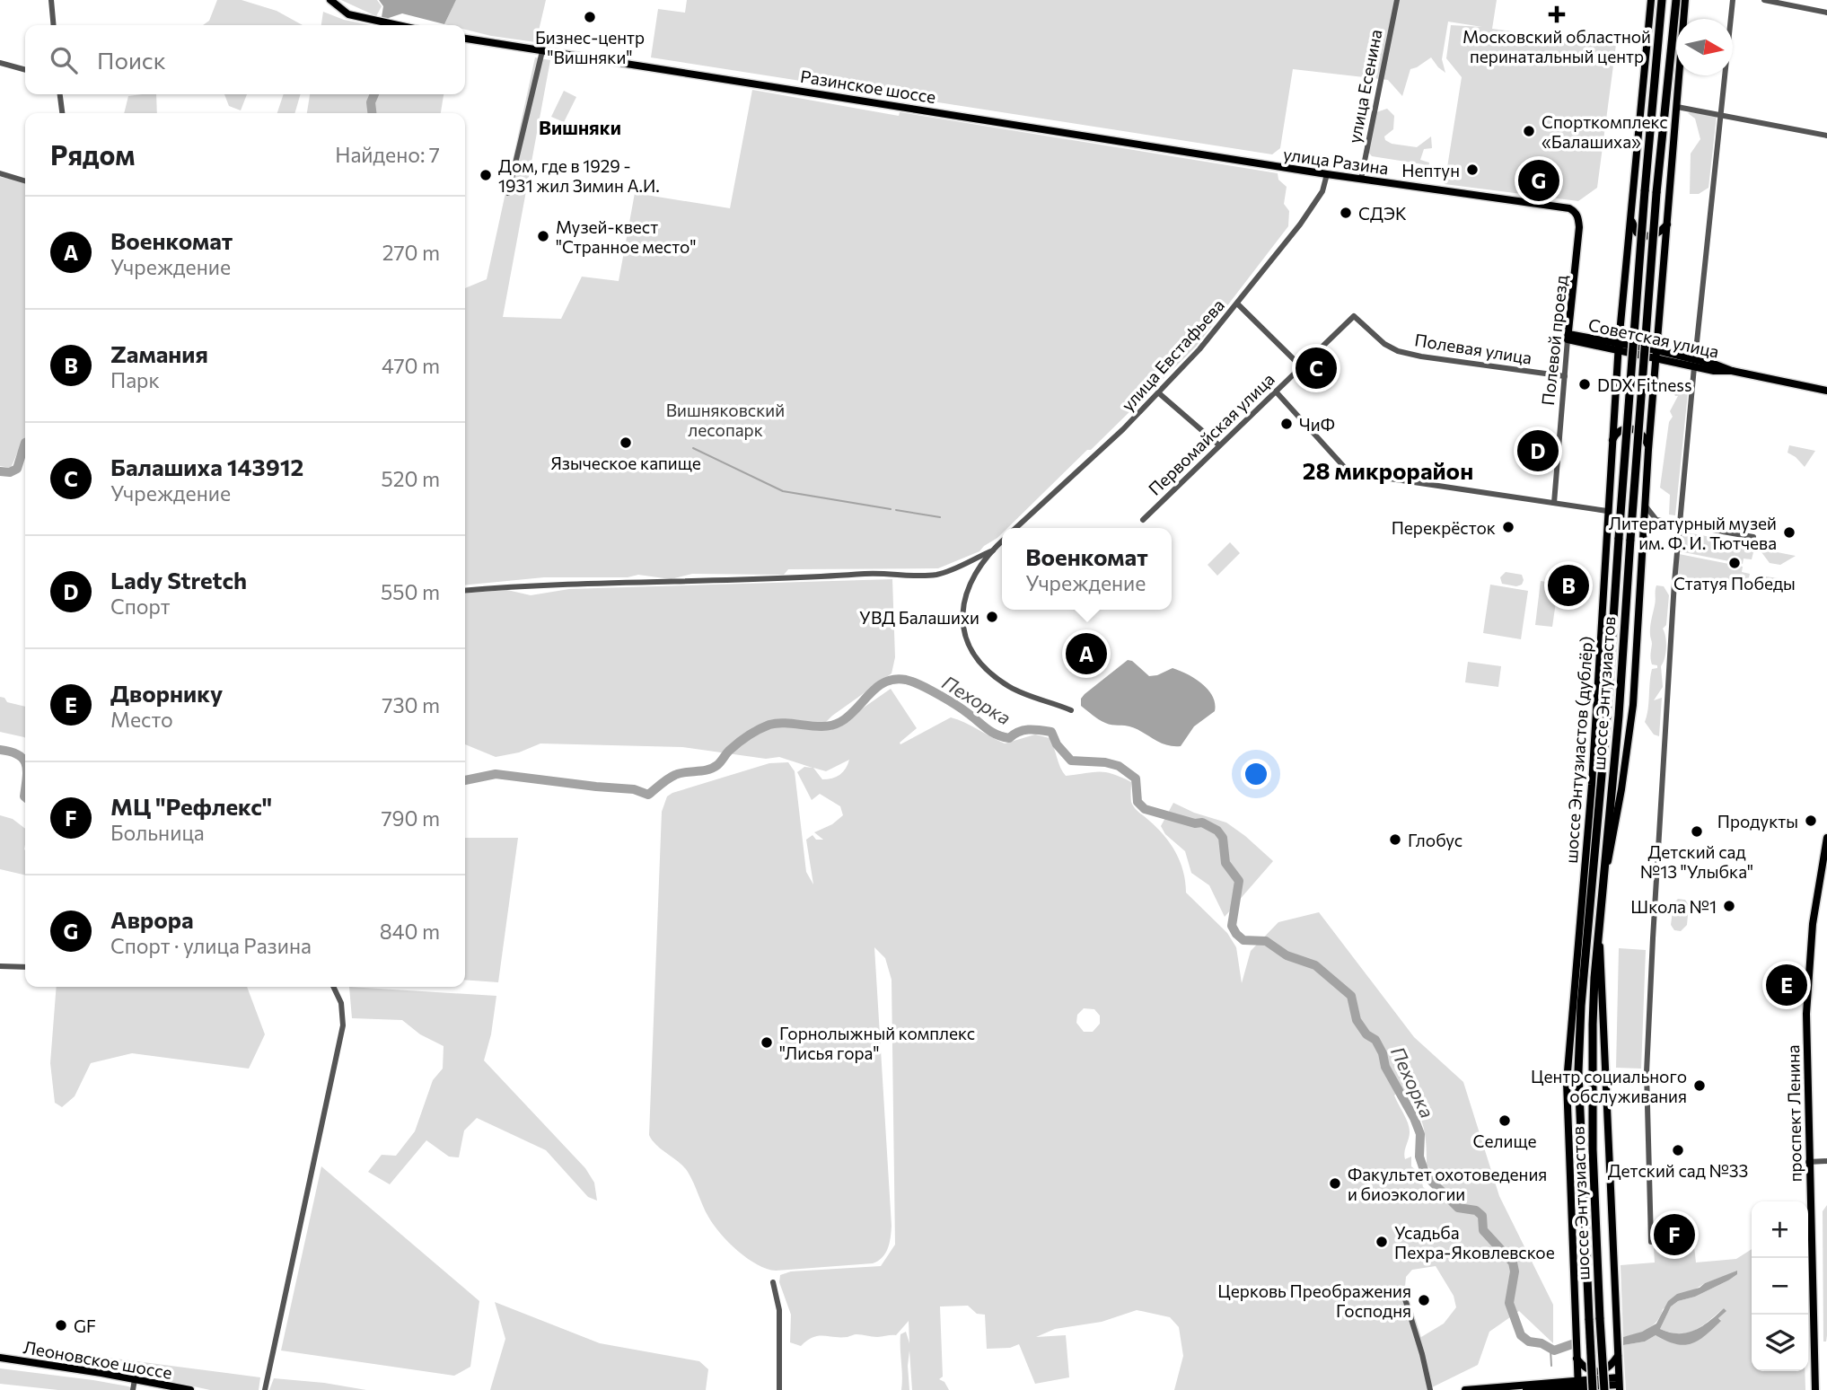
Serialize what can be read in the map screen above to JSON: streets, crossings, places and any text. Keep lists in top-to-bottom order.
{
  "streets": {
    "highway": ["шоссе Энтузиастов"],
    "main road": [
      "Разинское шоссе",
      "улица Разина",
      "Советская улица",
      "Полевой проезд",
      "шоссе Энтузиастов (дублёр)",
      "проспект Ленина",
      "Леоновское шоссе"
    ],
    "street": [
      "улица Есенина",
      "Полевая улица",
      "улица Евстафьева",
      "Первомайская улица"
    ]
  },
  "crossings": [
    ["Разинское шоссе", "улица Разина"],
    ["улица Есенина", "улица Разина"],
    ["улица Разина", "Полевой проезд"],
    ["улица Разина", "улица Евстафьева"],
    ["Советская улица", "Полевой проезд"],
    ["Советская улица", "шоссе Энтузиастов (дублёр)"],
    ["Полевой проезд", "Полевая улица"],
    ["Полевая улица", "Первомайская улица"]
  ],
  "districts": ["Вишняки", "28 микрорайон"],
  "water": ["Пехорка"],
  "parks": ["Вишняковский лесопарк"],
  "places": {
    "health": ["Московский областной перинатальный центр"],
    "other": [
      "Бизнес-центр \"Вишняки\"",
      "Спорткомплекс «Балашиха»",
      "Нептун",
      "Дом, где в 1929 - 1931 жил Зимин А.И.",
      "СДЭК",
      "Музей-квест \"Странное место\"",
      "DDX Fitness",
      "ЧиФ",
      "Языческое капище",
      "Перекрёсток",
      "Литературный музей им. Ф. И. Тютчева",
      "Статуя Победы",
      "УВД Балашихи",
      "Продукты",
      "Детский сад №13 \"Улыбка\"",
      "Глобус",
      "Школа №1",
      "Горнолыжный комплекс \"Лисья гора\"",
      "Центр социального обслуживания",
      "Селище",
      "Детский сад №33",
      "Факультет охотоведения и биоэкологии",
      "Усадьба Пехра-Яковлевское",
      "Церковь Преображения Господня",
      "GF"
    ]
  },
  "north": "right",
  "page": {
    "search": "Поиск",
    "heading": ["Рядом", "Найдено: 7"],
    "pins": [
      "G",
      "C",
      "D",
      "B",
      "A",
      "E",
      "F"
    ],
    "list": [
      {
        "mark": "A",
        "name": "Военкомат",
        "note": "Учреждение",
        "value": "270 m"
      },
      {
        "mark": "B",
        "name": "Zамания",
        "note": "Парк",
        "value": "470 m"
      },
      {
        "mark": "C",
        "name": "Балашиха 143912",
        "note": "Учреждение",
        "value": "520 m"
      },
      {
        "mark": "D",
        "name": "Lady Stretch",
        "note": "Спорт",
        "value": "550 m"
      },
      {
        "mark": "E",
        "name": "Дворнику",
        "note": "Место",
        "value": "730 m"
      },
      {
        "mark": "F",
        "name": "МЦ \"Рефлекс\"",
        "note": "Больница",
        "value": "790 m"
      },
      {
        "mark": "G",
        "name": "Аврора",
        "note": "Спорт · улица Разина",
        "value": "840 m"
      }
    ],
    "popup": ["Военкомат", "Учреждение"],
    "map_buttons": ["+", "−"]
  }
}
